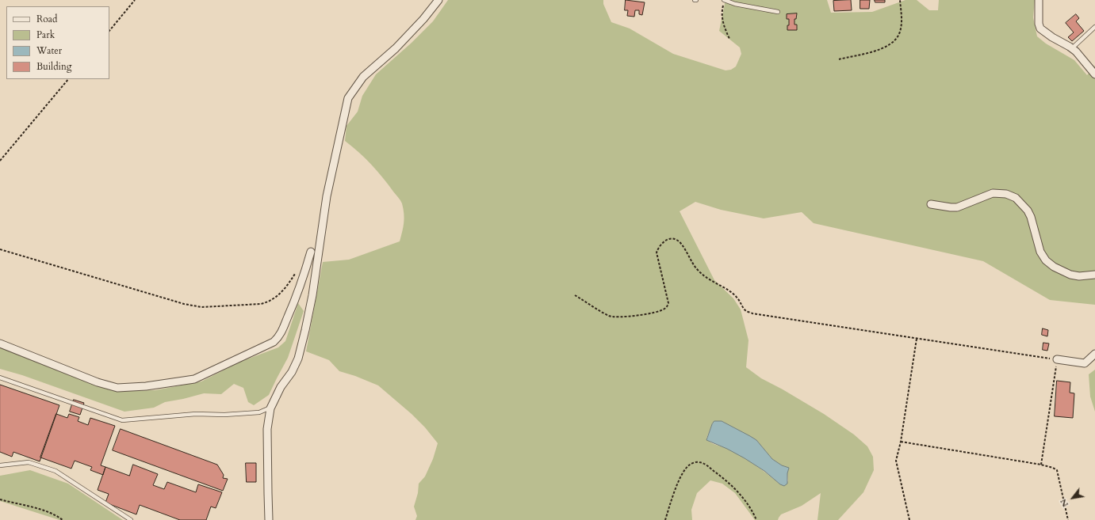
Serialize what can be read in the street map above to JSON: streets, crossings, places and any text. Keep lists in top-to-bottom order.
{
  "legend": [
    "Road",
    "Park",
    "Water",
    "Building"
  ],
  "north": "bottom left"
}
